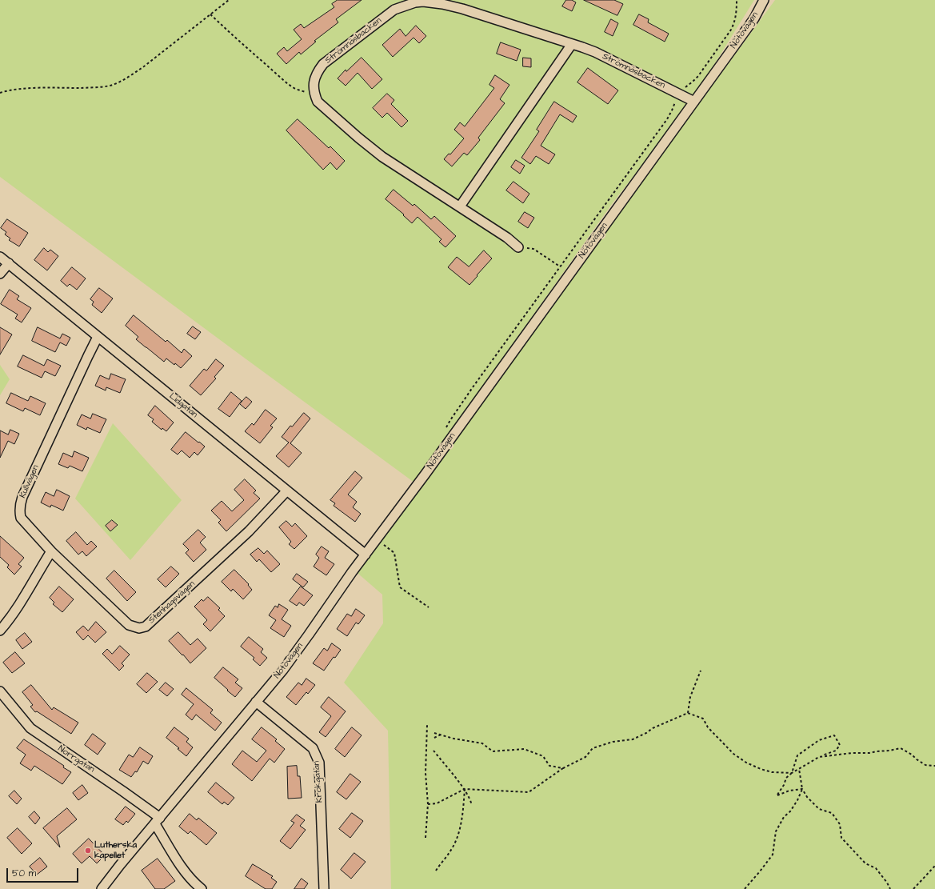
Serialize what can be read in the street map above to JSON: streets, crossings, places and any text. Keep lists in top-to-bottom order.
{
  "streets": {
    "street": [
      "Nötövägen",
      "Strömnäsbacken",
      "Lidgatan",
      "Kullvägen",
      "Stenhagsvägen",
      "Norrgatan",
      "Krokgatan"
    ]
  },
  "crossings": [
    ["Nötövägen", "Strömnäsbacken"],
    ["Nötövägen", "Lidgatan"],
    ["Nötövägen", "Norrgatan"],
    ["Nötövägen", "Krokgatan"],
    ["Lidgatan", "Kullvägen"],
    ["Lidgatan", "Stenhagsvägen"],
    ["Kullvägen", "Stenhagsvägen"]
  ],
  "places": ["Lutherska kapellet"],
  "scale_bar": "50 m"
}
